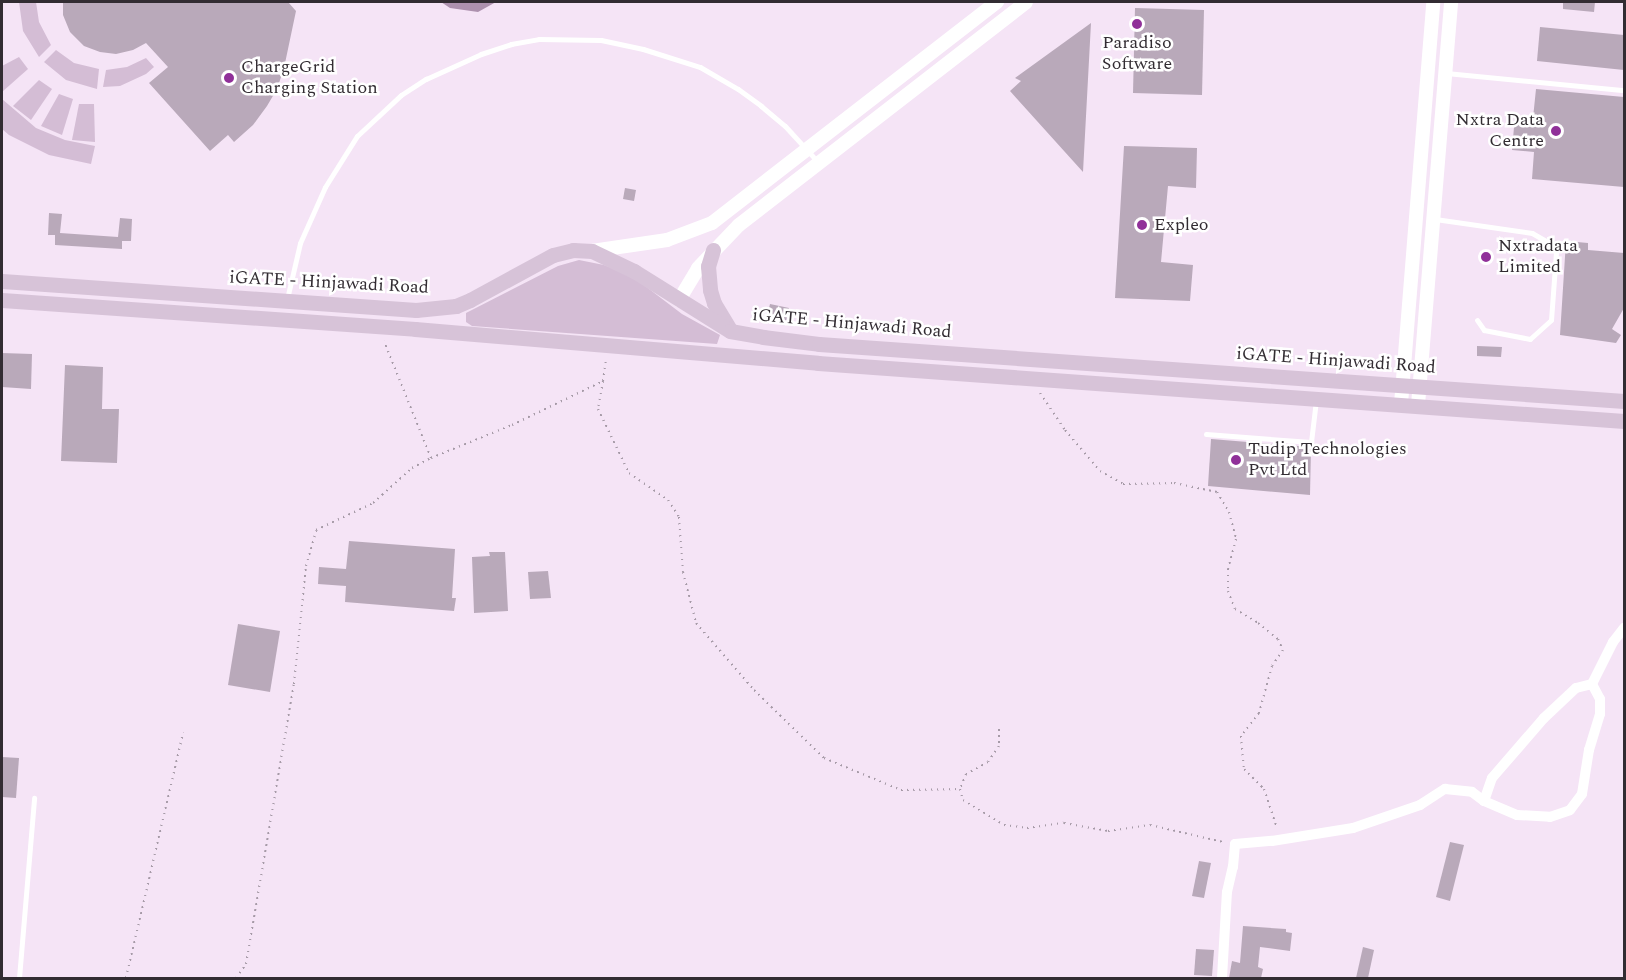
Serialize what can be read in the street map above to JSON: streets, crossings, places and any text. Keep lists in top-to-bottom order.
{
  "streets": {
    "main road": ["iGATE - Hinjawadi Road"]
  },
  "places": [
    "Paradiso Software",
    "ChargeGrid Charging Station",
    "Nxtra Data Centre",
    "Expleo",
    "Nxtradata Limited",
    "Tudip Technologies Pvt Ltd"
  ]
}
